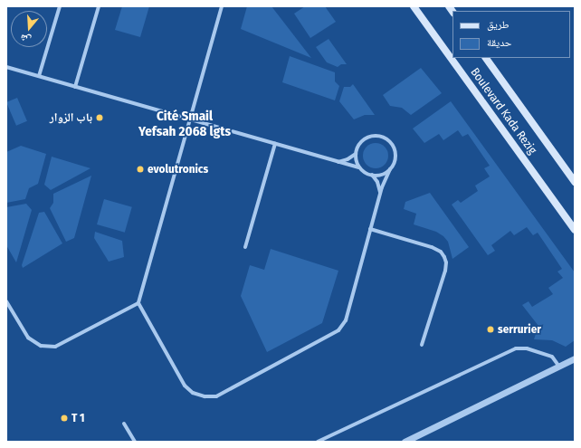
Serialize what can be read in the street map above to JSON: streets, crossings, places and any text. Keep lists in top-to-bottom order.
{
  "streets": {
    "main road": ["Boulevard Kada Rezig"]
  },
  "districts": ["Cité Smail Yefsah 2068 lgts"],
  "places": [
    "باب الزوار",
    "evolutronics",
    "serrurier",
    "T 1"
  ],
  "legend": ["طريق", "حديقة"],
  "north": "bottom"
}
